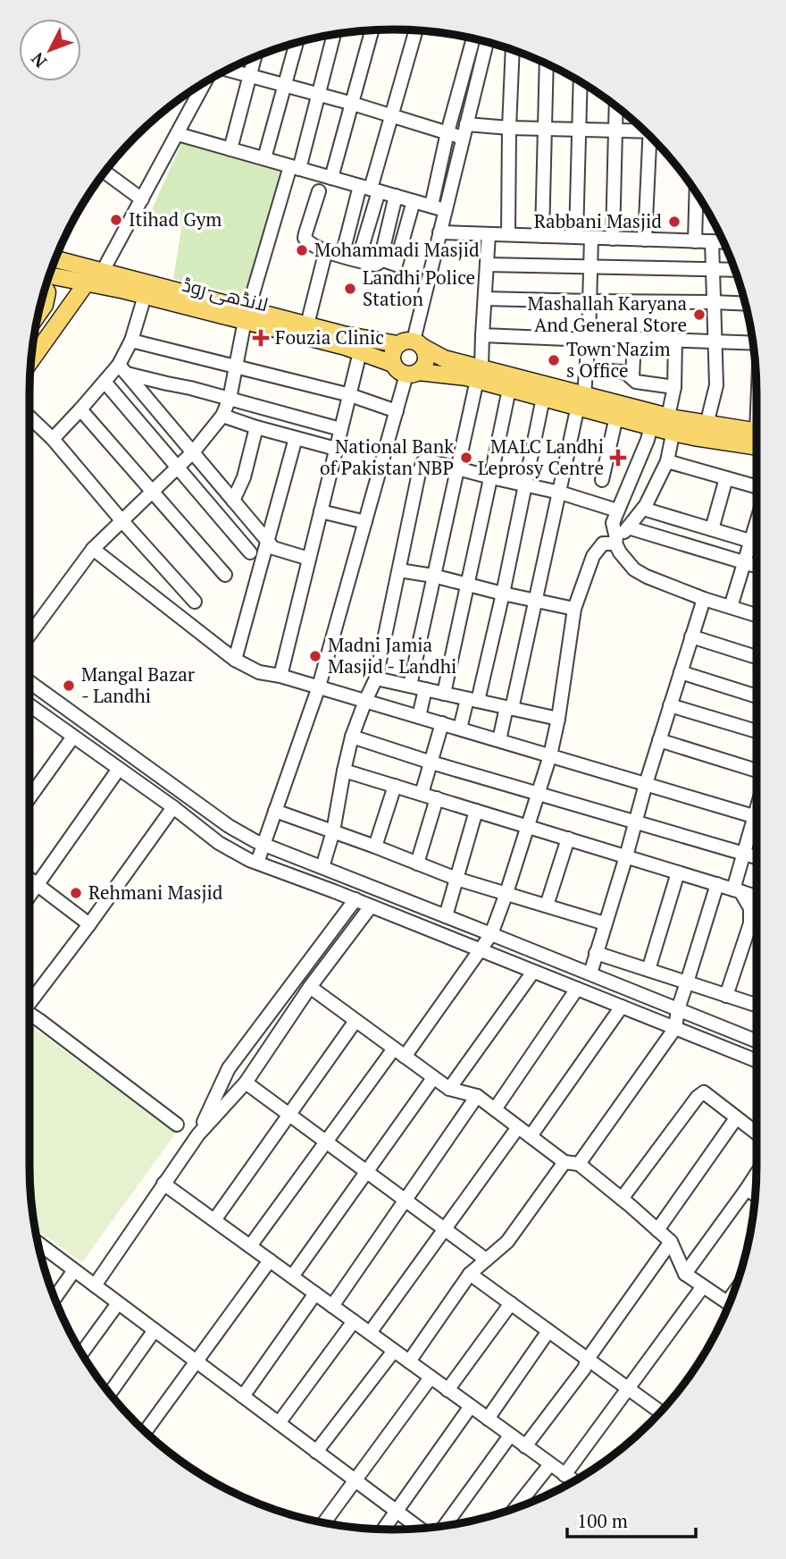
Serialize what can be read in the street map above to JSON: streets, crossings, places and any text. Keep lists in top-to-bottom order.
{
  "streets": {
    "main road": ["لانڈھی روڈ"]
  },
  "places": {
    "other": [
      "Itihad Gym",
      "Rabbani Masjid",
      "Mohammadi Masjid",
      "Landhi Police Station",
      "Mashallah Karyana And General Store",
      "Town Nazim s Office",
      "National Bank of Pakistan NBP",
      "Madni Jamia Masjid - Landhi",
      "Mangal Bazar - Landhi",
      "Rehmani Masjid"
    ],
    "health": ["Fouzia Clinic", "MALC Landhi Leprosy Centre"]
  },
  "scale_bar": "100 m",
  "north": "bottom left"
}
